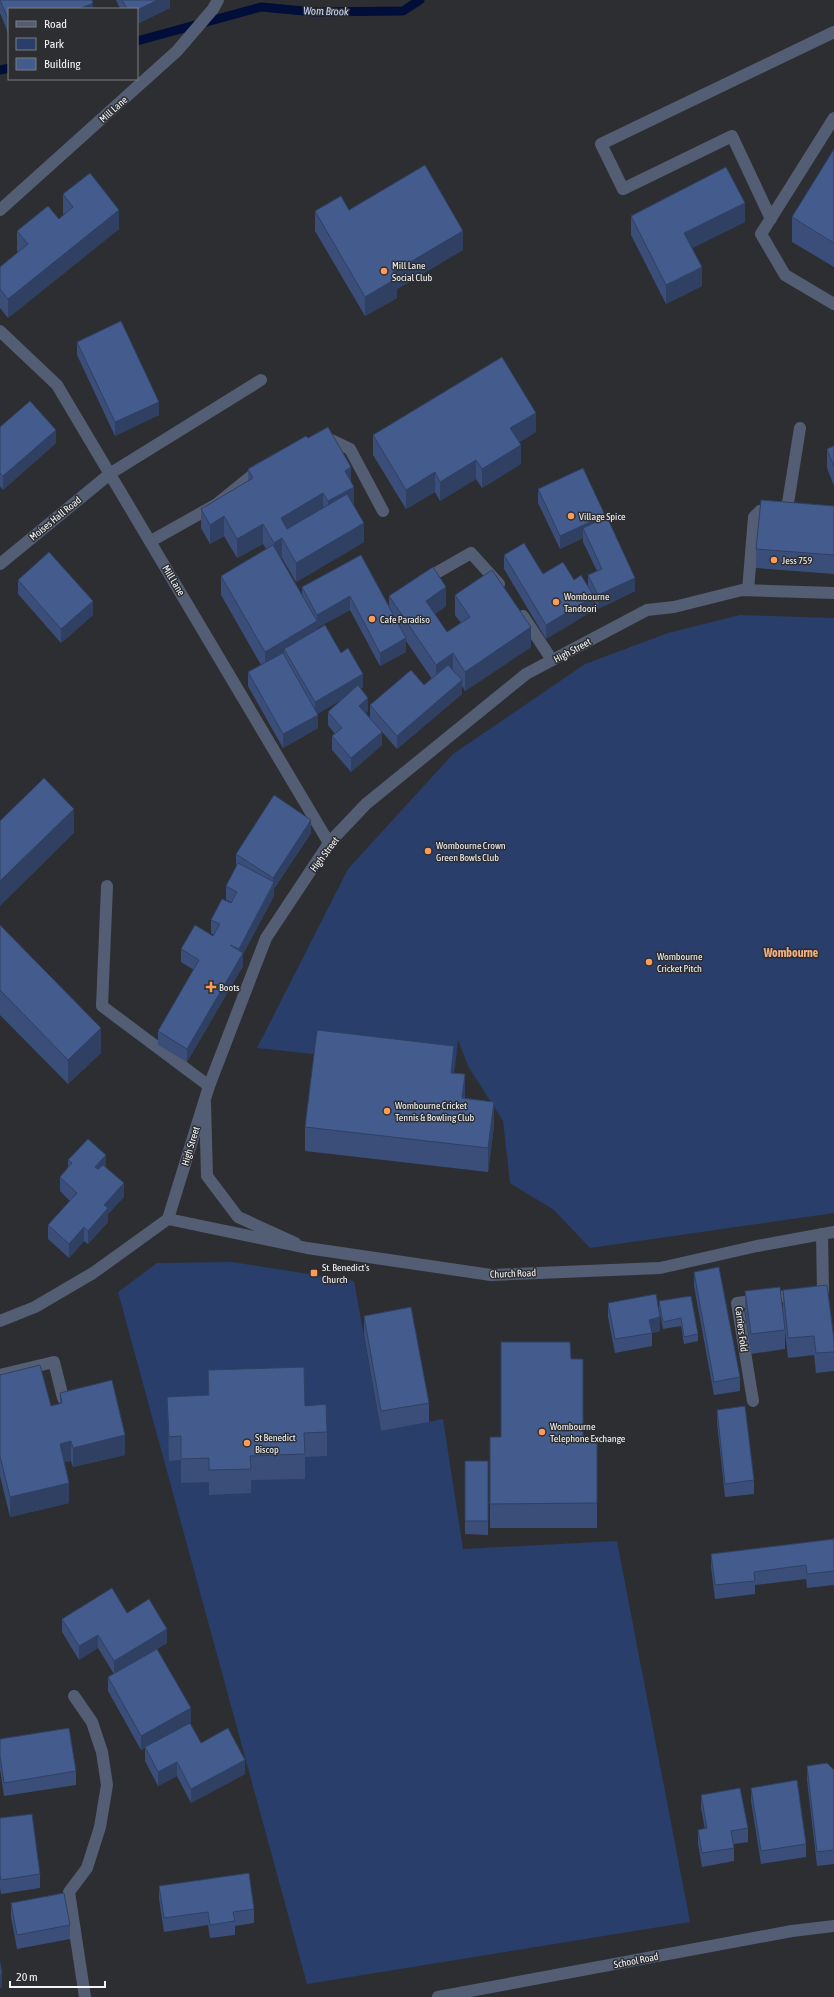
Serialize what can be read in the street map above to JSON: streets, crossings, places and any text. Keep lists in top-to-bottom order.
{
  "streets": {
    "street": [
      "Mill Lane",
      "Moises Hall Road",
      "High Street",
      "Church Road",
      "Carriers Fold",
      "School Road"
    ]
  },
  "crossings": [
    ["Mill Lane", "Moises Hall Road"],
    ["Mill Lane", "High Street"],
    ["High Street", "Church Road"],
    ["Church Road", "Carriers Fold"]
  ],
  "districts": ["Wombourne"],
  "water": ["Wom Brook"],
  "places": {
    "other": [
      "Mill Lane Social Club",
      "Village Spice",
      "Jess 759",
      "Wombourne Tandoori",
      "Cafe Paradiso",
      "Wombourne Crown Green Bowls Club",
      "Wombourne Cricket Pitch",
      "Wombourne Cricket Tennis & Bowling Club",
      "Wombourne Telephone Exchange",
      "St Benedict Biscop"
    ],
    "health": ["Boots"],
    "transit": ["St. Benedict's Church"]
  },
  "legend": ["Road", "Park", "Building"],
  "scale_bar": "20 m"
}
